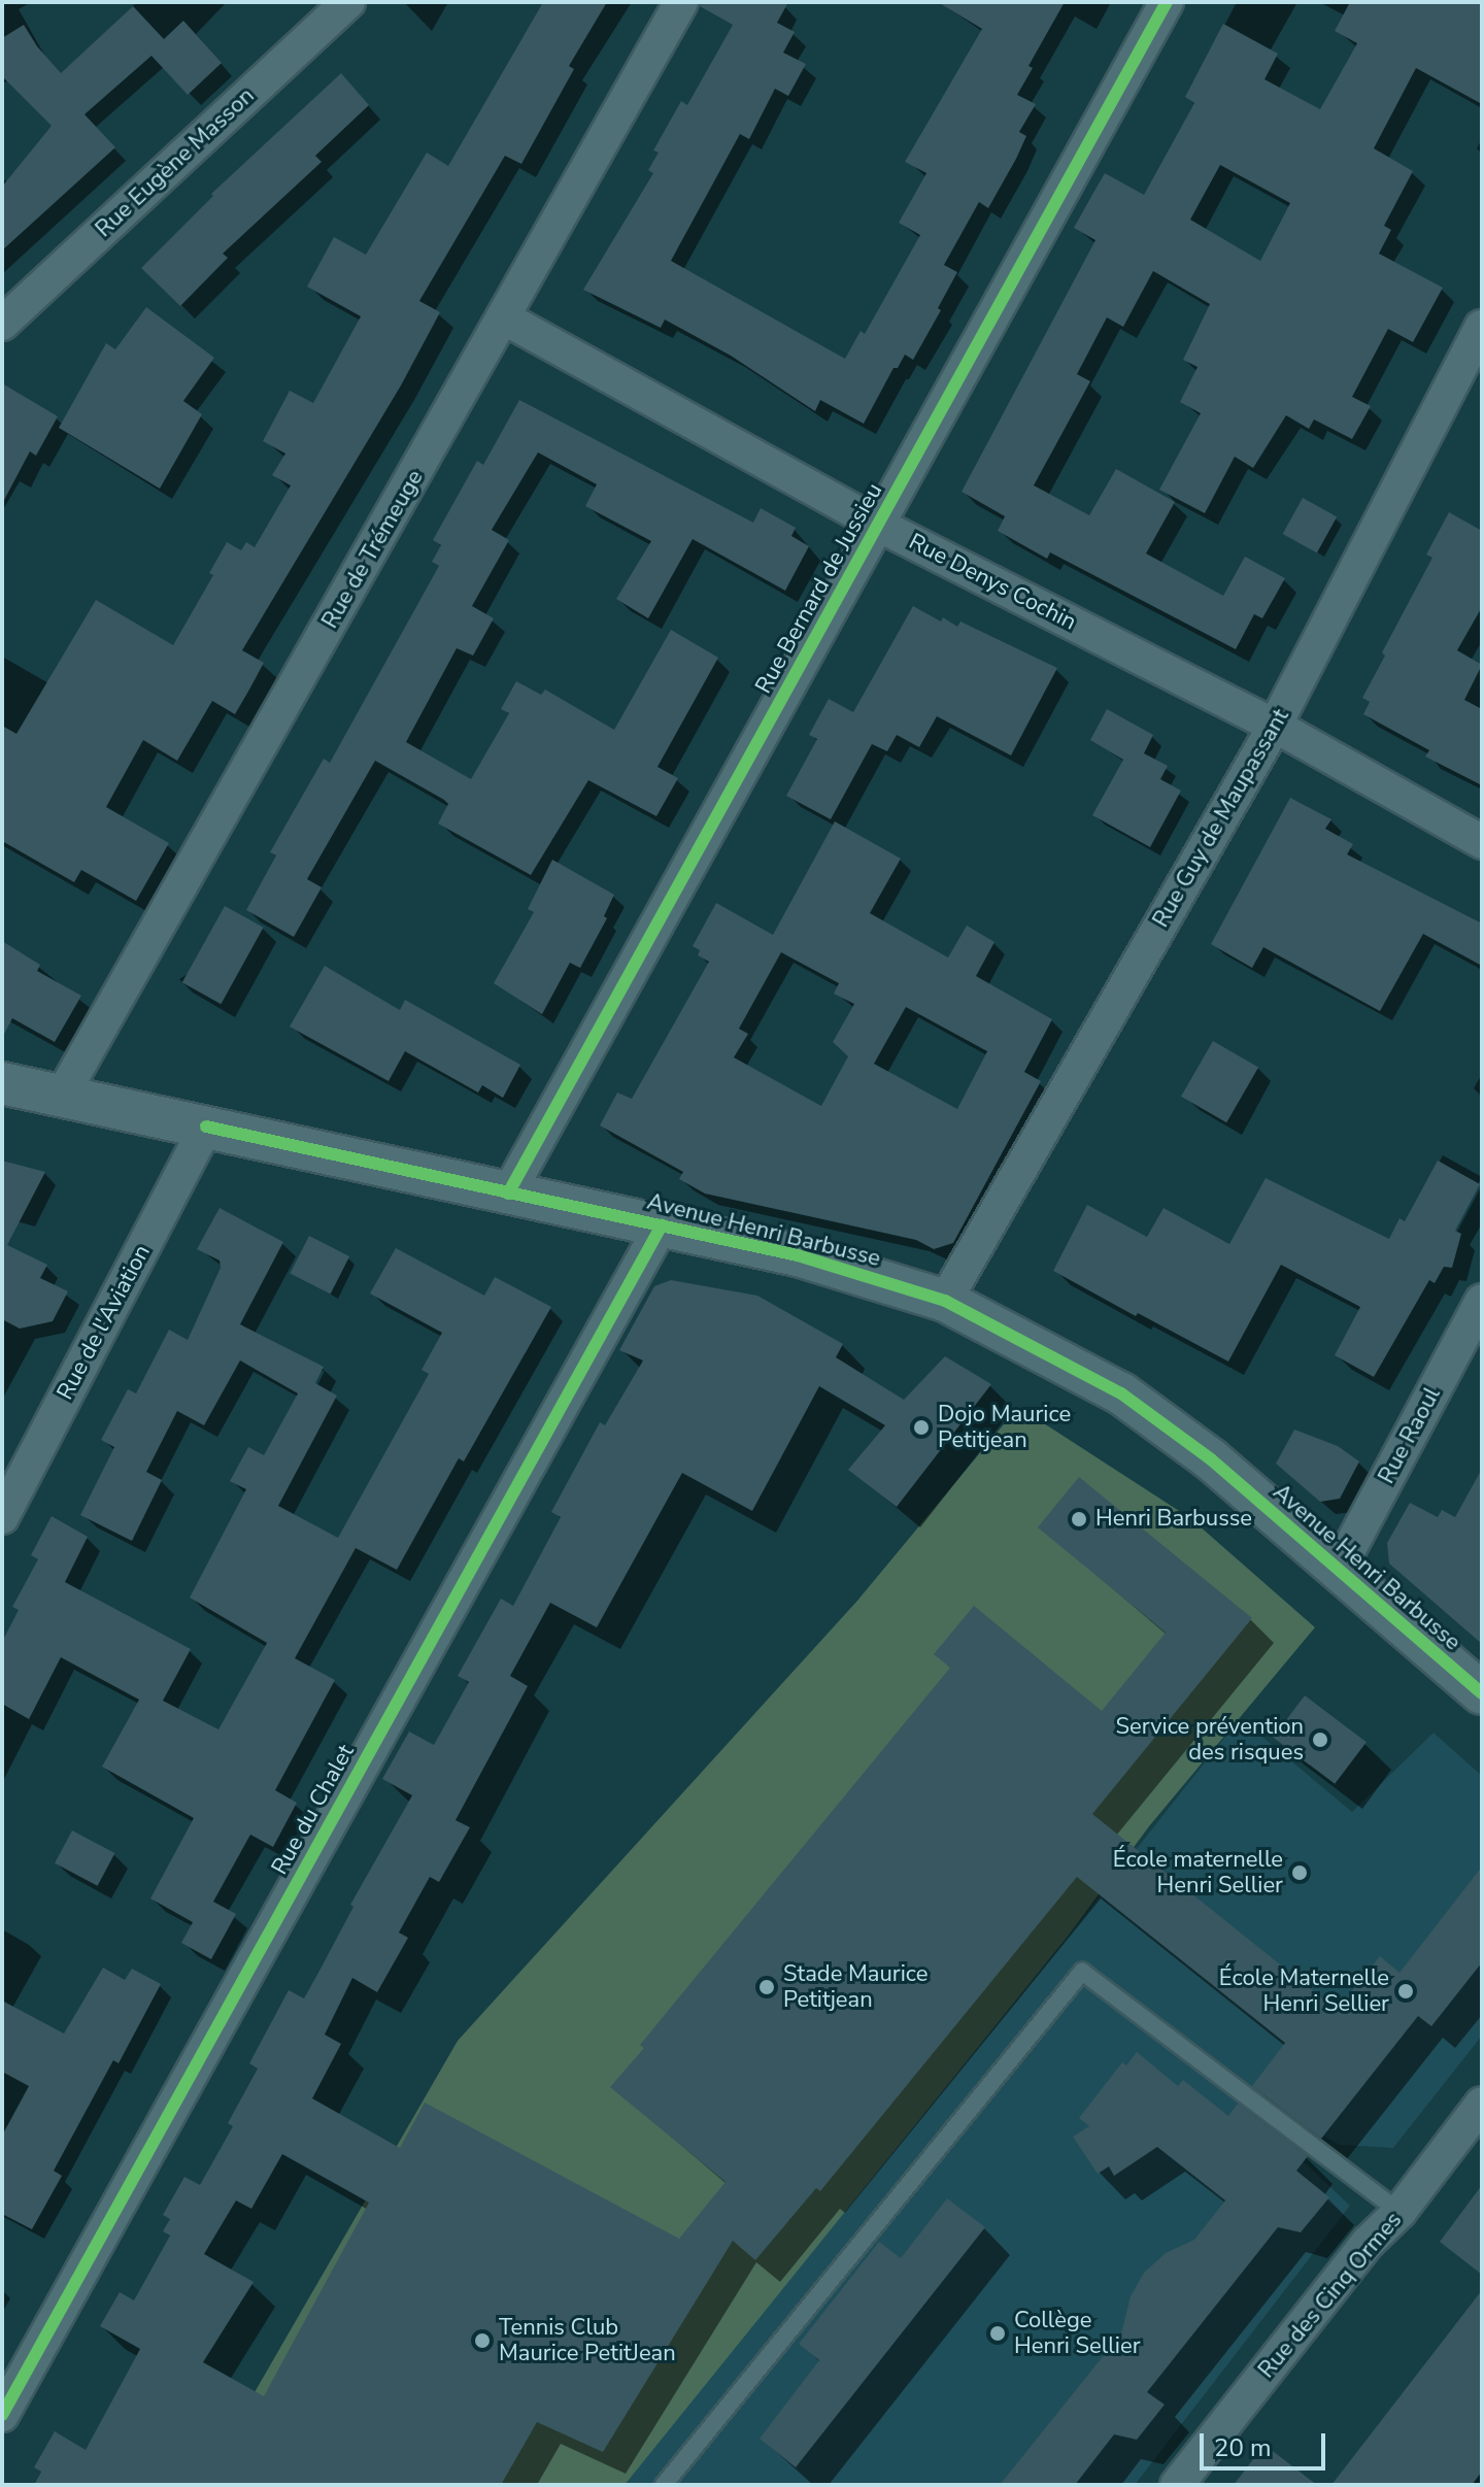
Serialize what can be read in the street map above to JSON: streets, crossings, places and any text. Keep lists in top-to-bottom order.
{
  "streets": {
    "street": [
      "Rue Eugène Masson",
      "Rue de Trémeuge",
      "Rue Denys Cochin",
      "Rue Bernard de Jussieu",
      "Rue Guy de Maupassant",
      "Avenue Henri Barbusse",
      "Rue de l'Aviation",
      "Rue Raoul",
      "Rue du Chalet",
      "Rue des Cinq Ormes"
    ]
  },
  "crossings": [
    ["Rue de Trémeuge", "Rue Denys Cochin"],
    ["Rue de Trémeuge", "Avenue Henri Barbusse"],
    ["Rue Denys Cochin", "Rue Bernard de Jussieu"],
    ["Rue Denys Cochin", "Rue Guy de Maupassant"],
    ["Rue Bernard de Jussieu", "Avenue Henri Barbusse"],
    ["Rue Guy de Maupassant", "Avenue Henri Barbusse"],
    ["Avenue Henri Barbusse", "Rue de l'Aviation"],
    ["Avenue Henri Barbusse", "Rue Raoul"],
    ["Avenue Henri Barbusse", "Rue du Chalet"]
  ],
  "places": [
    "Dojo Maurice Petitjean",
    "Henri Barbusse",
    "Service prévention des risques",
    "École maternelle Henri Sellier",
    "Stade Maurice Petitjean",
    "École Maternelle Henri Sellier",
    "Collège Henri Sellier",
    "Tennis Club Maurice PetitJean"
  ],
  "scale_bar": "20 m"
}
